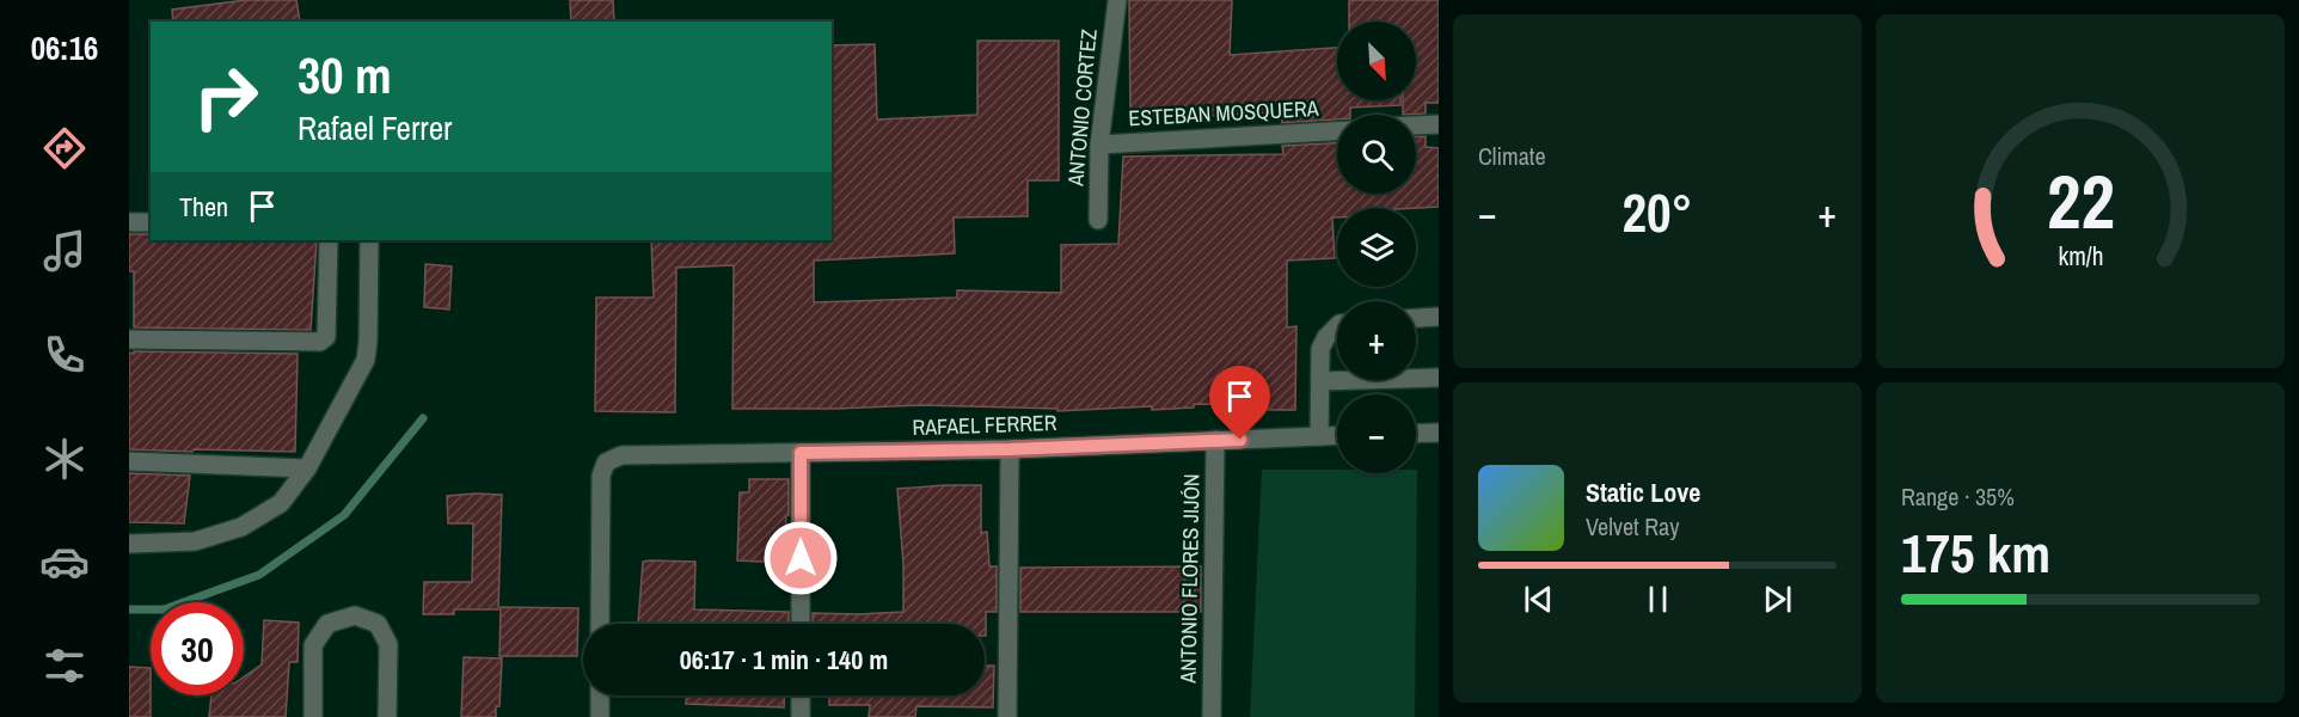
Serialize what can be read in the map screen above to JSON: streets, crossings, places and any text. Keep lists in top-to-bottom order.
{
  "streets": {
    "street": [
      "ANTONIO CORTEZ",
      "ESTEBAN MOSQUERA",
      "RAFAEL FERRER",
      "ANTONIO FLORES JIJÓN"
    ]
  },
  "crossings": [
    ["ANTONIO CORTEZ", "ESTEBAN MOSQUERA"],
    ["RAFAEL FERRER", "ANTONIO FLORES JIJÓN"]
  ],
  "north": "bottom right",
  "page": {
    "tabs": "06:16",
    "tile": [
      "Climate",
      ["Range · 35%", "175 km"]
    ],
    "map_buttons": ["+", "−"],
    "turn": ["30 m", "Rafael Ferrer"],
    "then": "Then",
    "heat": ["−", "20°", "+"],
    "song": ["Static Love", "Velvet Ray"],
    "limit": "30",
    "trip": "06:17 · 1 min · 140 m",
    "gauge": ["22", "km/h"]
  }
}
